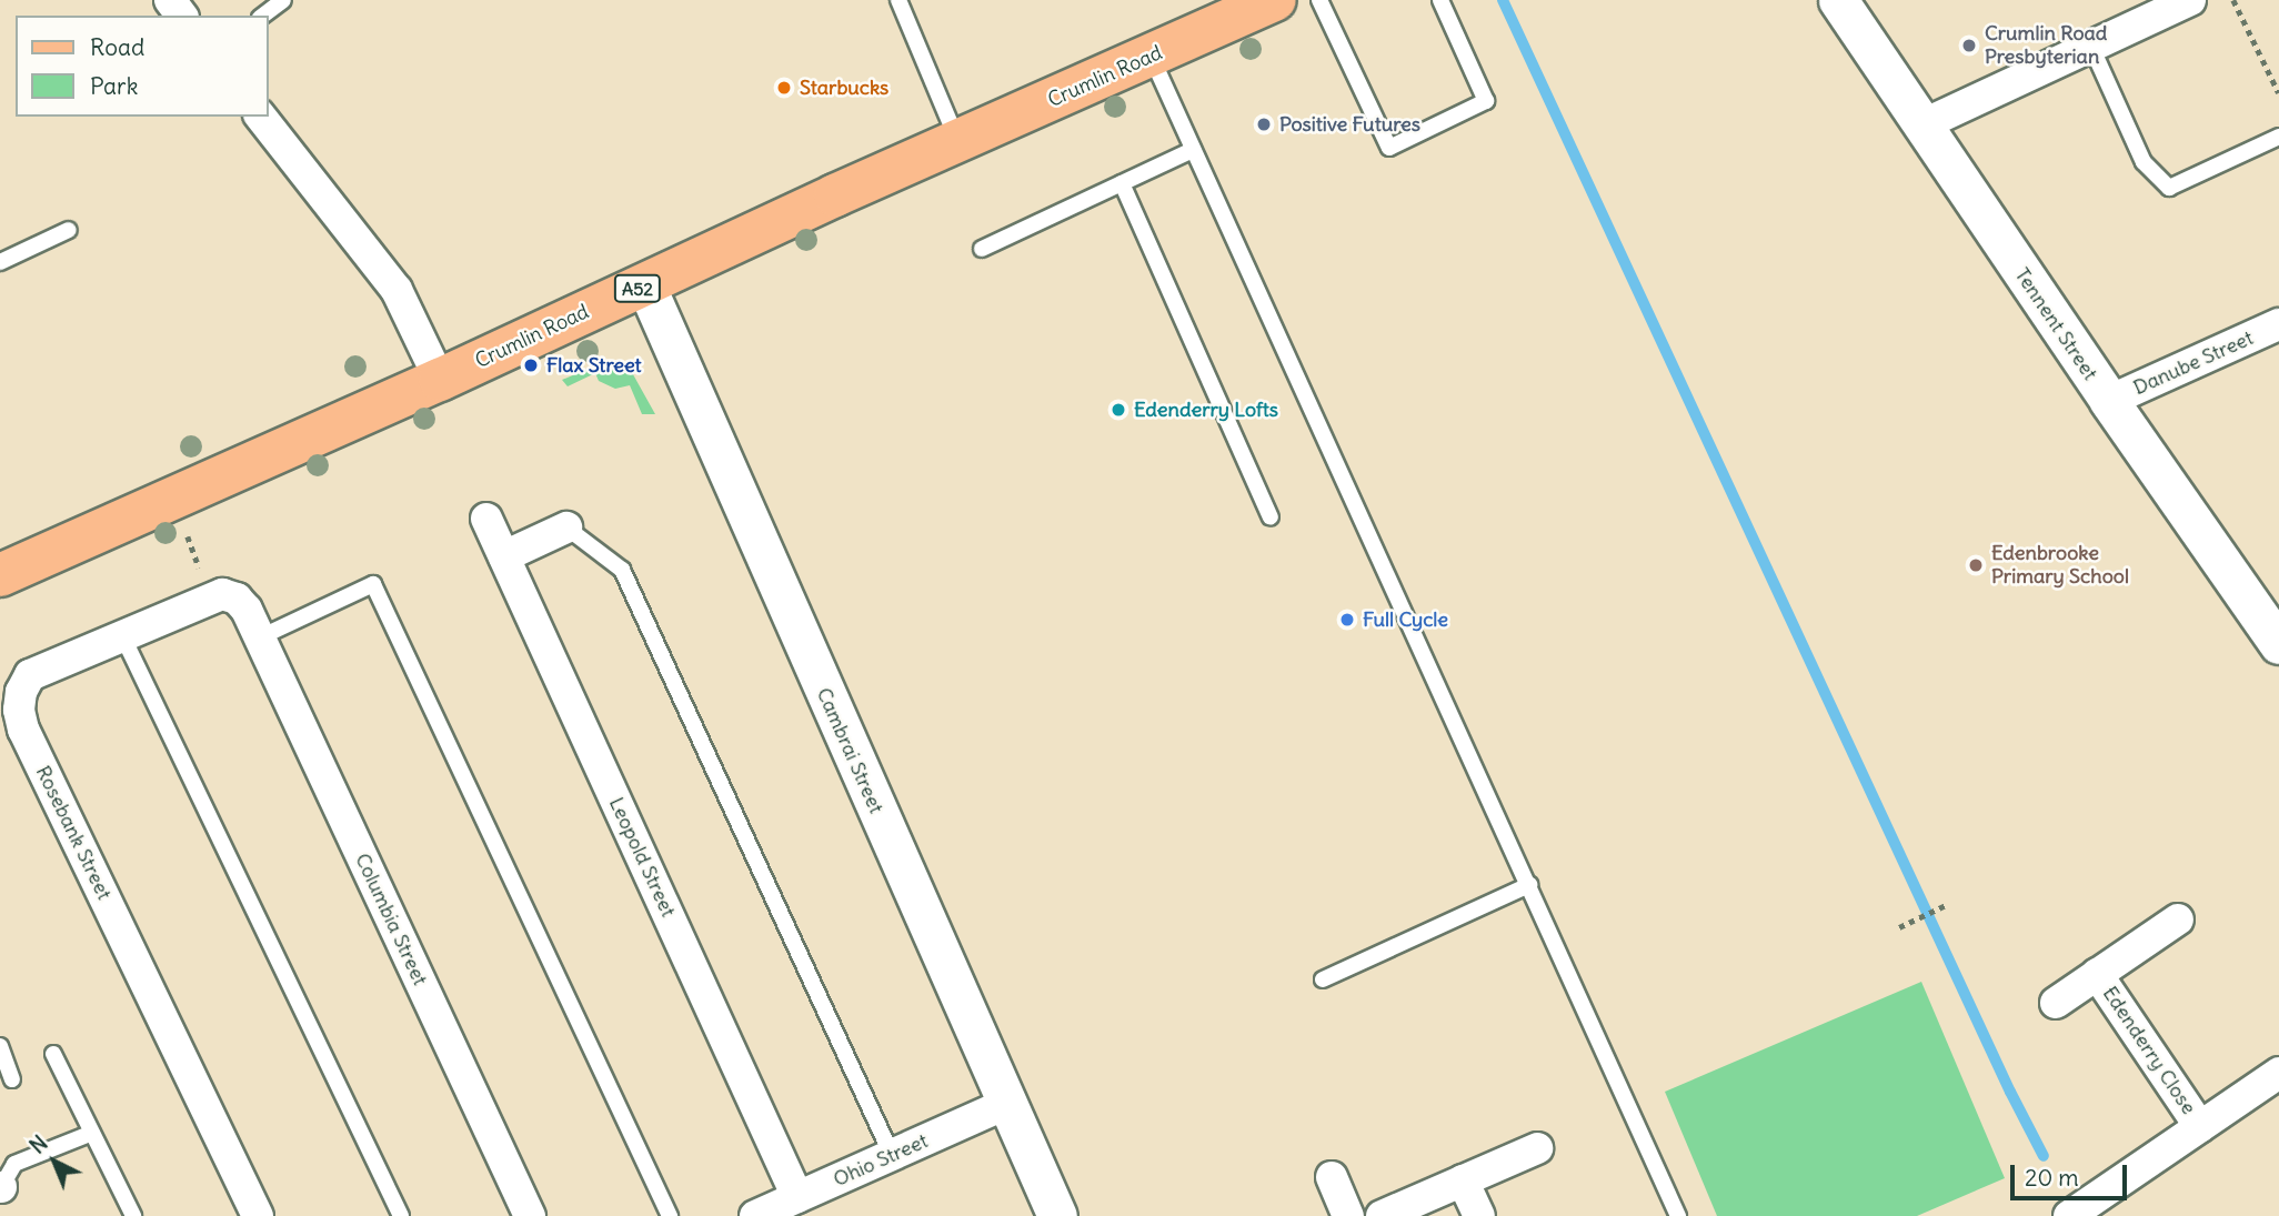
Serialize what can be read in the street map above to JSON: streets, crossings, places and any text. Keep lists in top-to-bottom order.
{
  "streets": {
    "main road": ["Crumlin Road", "A52"],
    "street": [
      "Tennent Street",
      "Danube Street",
      "Cambrai Street",
      "Rosebank Street",
      "Leopold Street",
      "Columbia Street",
      "Edenderry Close",
      "Ohio Street"
    ]
  },
  "crossings": [
    ["Crumlin Road", "Cambrai Street"],
    ["Tennent Street", "Danube Street"],
    ["Cambrai Street", "Ohio Street"],
    ["Rosebank Street", "Columbia Street"],
    ["Leopold Street", "Ohio Street"]
  ],
  "places": [
    "Crumlin Road Presbyterian",
    "Starbucks",
    "Positive Futures",
    "Flax Street",
    "Edenderry Lofts",
    "Edenbrooke Primary School",
    "Full Cycle"
  ],
  "legend": ["Road", "Park"],
  "scale_bar": "20 m",
  "north": "top left"
}
